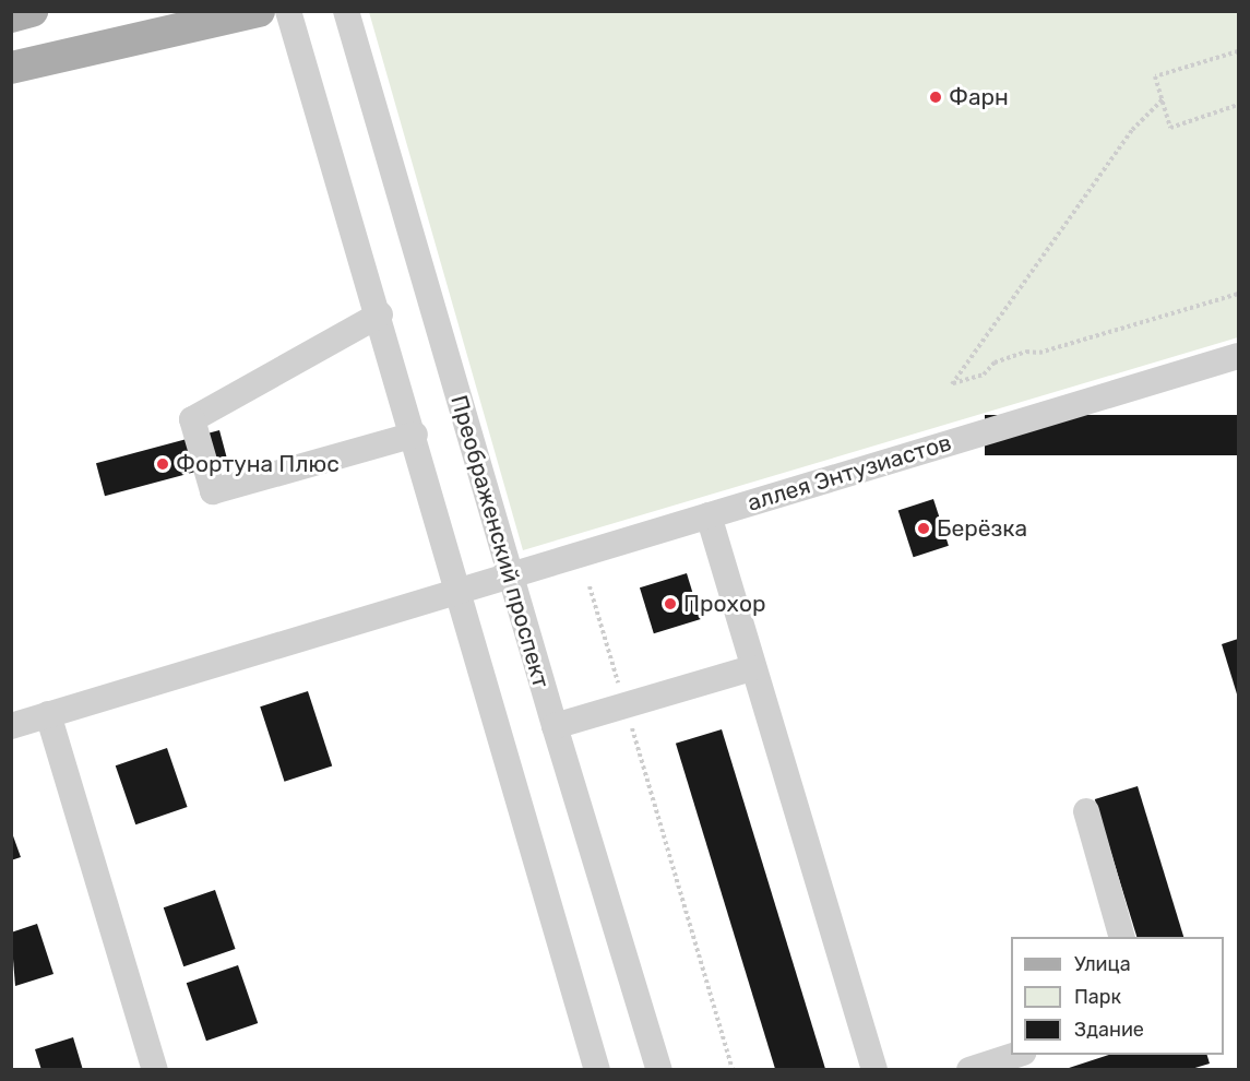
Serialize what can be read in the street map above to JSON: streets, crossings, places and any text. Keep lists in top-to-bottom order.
{
  "streets": {
    "street": ["аллея Энтузиастов", "Преображенский проспект"]
  },
  "crossings": [
    ["аллея Энтузиастов", "Преображенский проспект"]
  ],
  "places": [
    "Фарн",
    "Фортуна Плюс",
    "Берёзка",
    "Прохор"
  ],
  "legend": ["Улица", "Парк", "Здание"]
}
